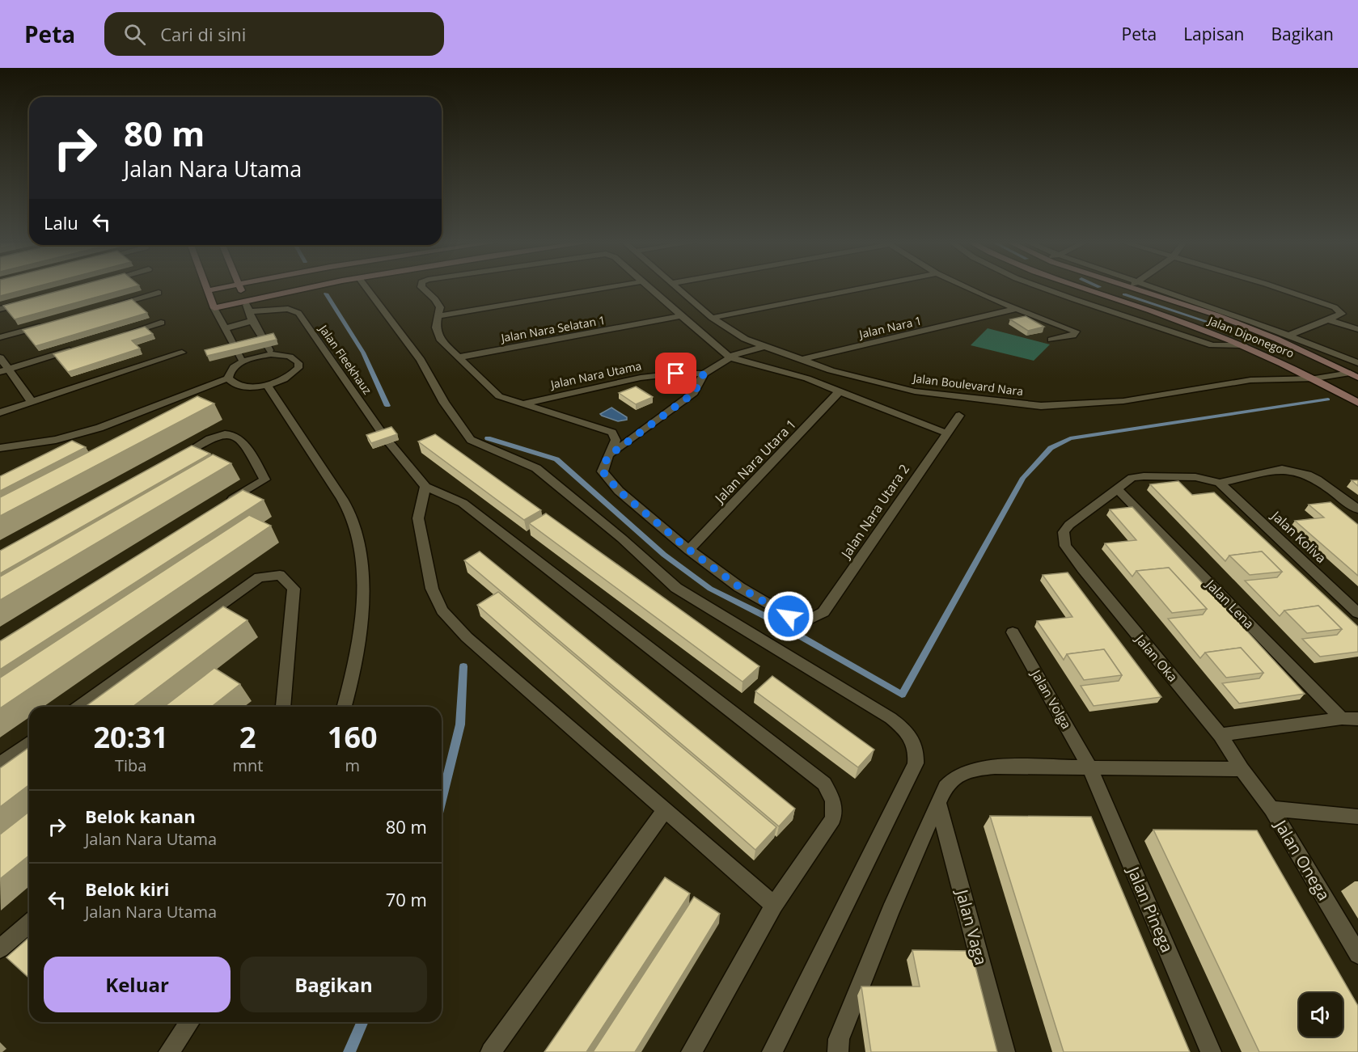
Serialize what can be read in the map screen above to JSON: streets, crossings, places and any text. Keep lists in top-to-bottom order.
{
  "streets": {
    "main road": ["Jalan Diponegoro"],
    "street": [
      "Jalan Nara 1",
      "Jalan Nara Selatan 1",
      "Jalan Fleekhauz",
      "Jalan Nara Utama",
      "Jalan Boulevard Nara",
      "Jalan Nara Utara 1",
      "Jalan Nara Utara 2",
      "Jalan Koliva",
      "Jalan Lena",
      "Jalan Oka",
      "Jalan Volga",
      "Jalan Onega",
      "Jalan Pinega",
      "Jalan Vaga"
    ]
  },
  "crossings": [
    ["Jalan Nara 1", "Jalan Boulevard Nara"],
    ["Jalan Diponegoro", "Jalan Boulevard Nara"],
    ["Jalan Nara Utara 1", "Jalan Nara Utara 2"],
    ["Jalan Lena", "Jalan Oka"],
    ["Jalan Oka", "Jalan Onega"],
    ["Jalan Volga", "Jalan Pinega"]
  ],
  "page": {
    "header": "Peta",
    "search": "Cari di sini",
    "nav": ["Peta", "Lapisan", "Bagikan"],
    "turn": ["80 m", "Jalan Nara Utama"],
    "then": "Lalu",
    "eta": [
      "20:31",
      "Tiba",
      "2",
      "mnt",
      "160",
      "m"
    ],
    "list": [
      {
        "name": "Belok kanan",
        "note": "Jalan Nara Utama",
        "value": "80 m"
      },
      {
        "name": "Belok kiri",
        "note": "Jalan Nara Utama",
        "value": "70 m"
      }
    ],
    "buttons": ["Keluar", "Bagikan"]
  }
}
